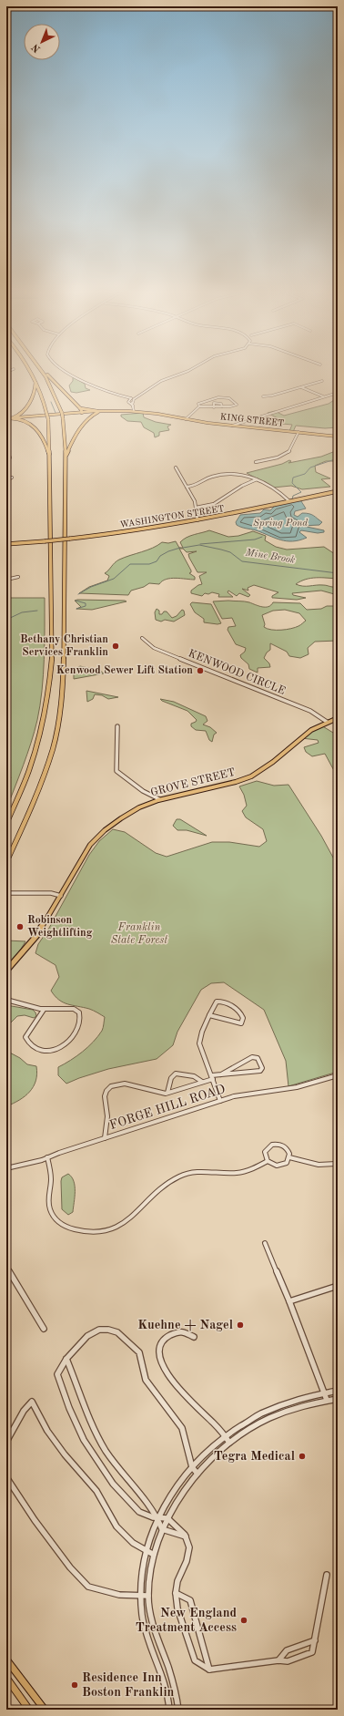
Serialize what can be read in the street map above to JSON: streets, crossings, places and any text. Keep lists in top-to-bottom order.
{
  "streets": {
    "main road": ["KING STREET", "WASHINGTON STREET", "GROVE STREET"],
    "street": ["KENWOOD CIRCLE", "FORGE HILL ROAD"]
  },
  "crossings": [
    ["KENWOOD CIRCLE", "GROVE STREET"]
  ],
  "water": ["Spring Pond", "Mine Brook"],
  "parks": ["Franklin State Forest"],
  "places": [
    "Bethany Christian Services Franklin",
    "Kenwood Sewer Lift Station",
    "Robinson Weightlifting",
    "Kuehne + Nagel",
    "Tegra Medical",
    "New England Treatment Access",
    "Residence Inn Boston Franklin"
  ],
  "north": "bottom left"
}
